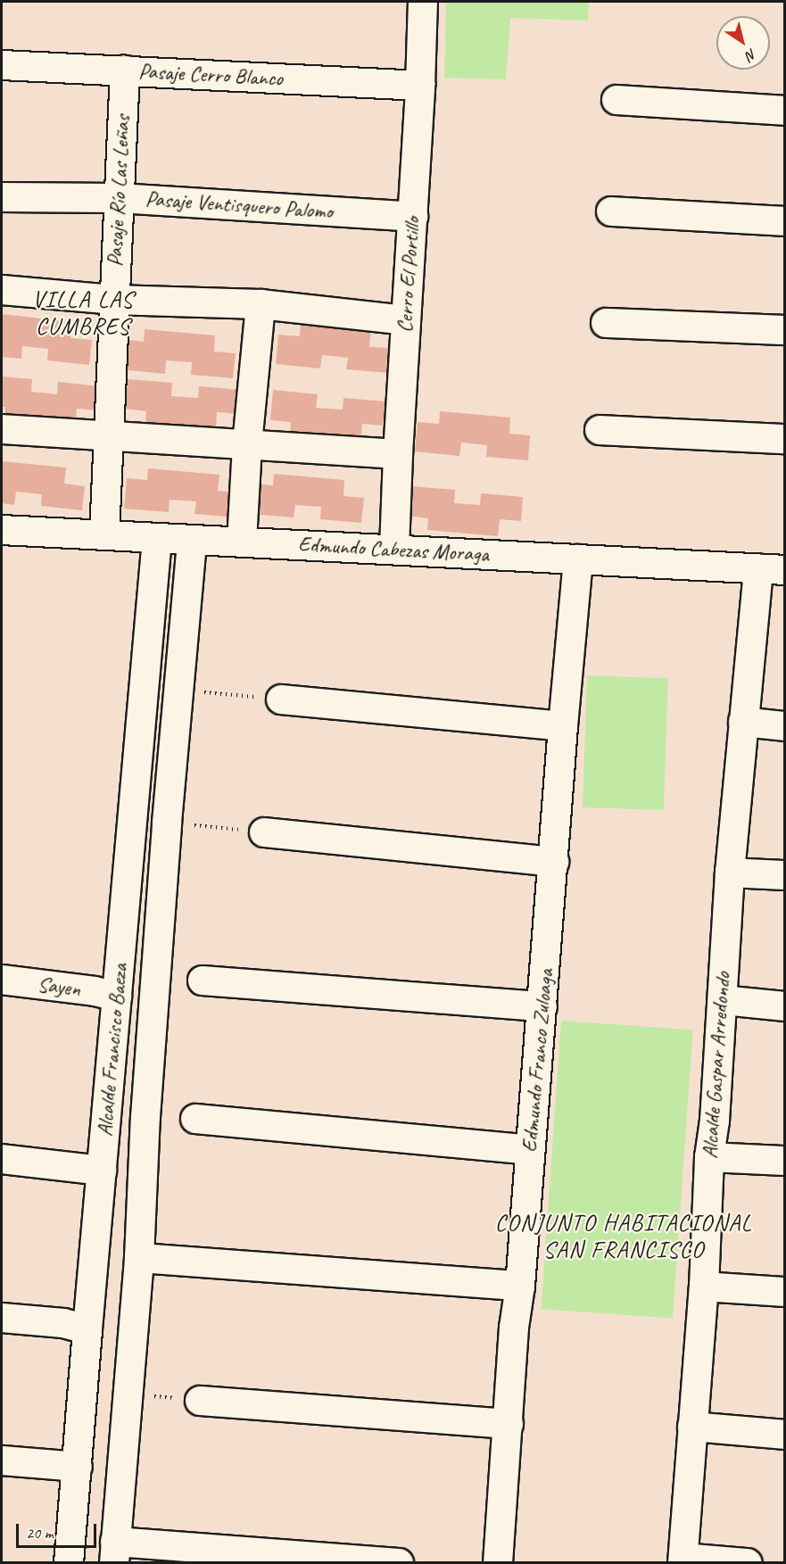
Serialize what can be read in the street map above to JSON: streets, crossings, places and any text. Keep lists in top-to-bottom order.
{
  "streets": {
    "street": [
      "Pasaje Cerro Blanco",
      "Pasaje Río Las Leñas",
      "Pasaje Ventisquero Palomo",
      "Cerro El Portillo",
      "Edmundo Cabezas Moraga",
      "Sayen",
      "Alcalde Francisco Baeza",
      "Edmundo Franco Zuloaga",
      "Alcalde Gaspar Arredondo"
    ]
  },
  "crossings": [
    ["Pasaje Cerro Blanco", "Pasaje Río Las Leñas"],
    ["Pasaje Cerro Blanco", "Cerro El Portillo"],
    ["Pasaje Río Las Leñas", "Pasaje Ventisquero Palomo"],
    ["Pasaje Río Las Leñas", "Edmundo Cabezas Moraga"],
    ["Pasaje Ventisquero Palomo", "Cerro El Portillo"],
    ["Cerro El Portillo", "Edmundo Cabezas Moraga"],
    ["Edmundo Cabezas Moraga", "Alcalde Francisco Baeza"],
    ["Edmundo Cabezas Moraga", "Edmundo Franco Zuloaga"],
    ["Edmundo Cabezas Moraga", "Alcalde Gaspar Arredondo"],
    ["Sayen", "Alcalde Francisco Baeza"]
  ],
  "districts": ["VILLA LAS CUMBRES", "CONJUNTO HABITACIONAL SAN FRANCISCO"],
  "scale_bar": "20 m",
  "north": "bottom right"
}
